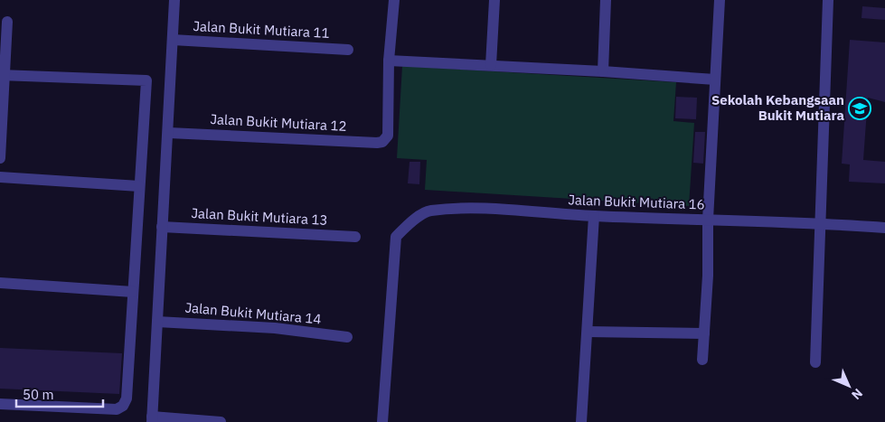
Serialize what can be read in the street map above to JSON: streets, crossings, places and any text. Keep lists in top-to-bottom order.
{
  "streets": {
    "street": [
      "Jalan Bukit Mutiara 11",
      "Jalan Bukit Mutiara 12",
      "Jalan Bukit Mutiara 16",
      "Jalan Bukit Mutiara 13",
      "Jalan Bukit Mutiara 14"
    ]
  },
  "places": {
    "school or university": ["Sekolah Kebangsaan Bukit Mutiara"]
  },
  "scale_bar": "50 m",
  "north": "bottom right"
}
